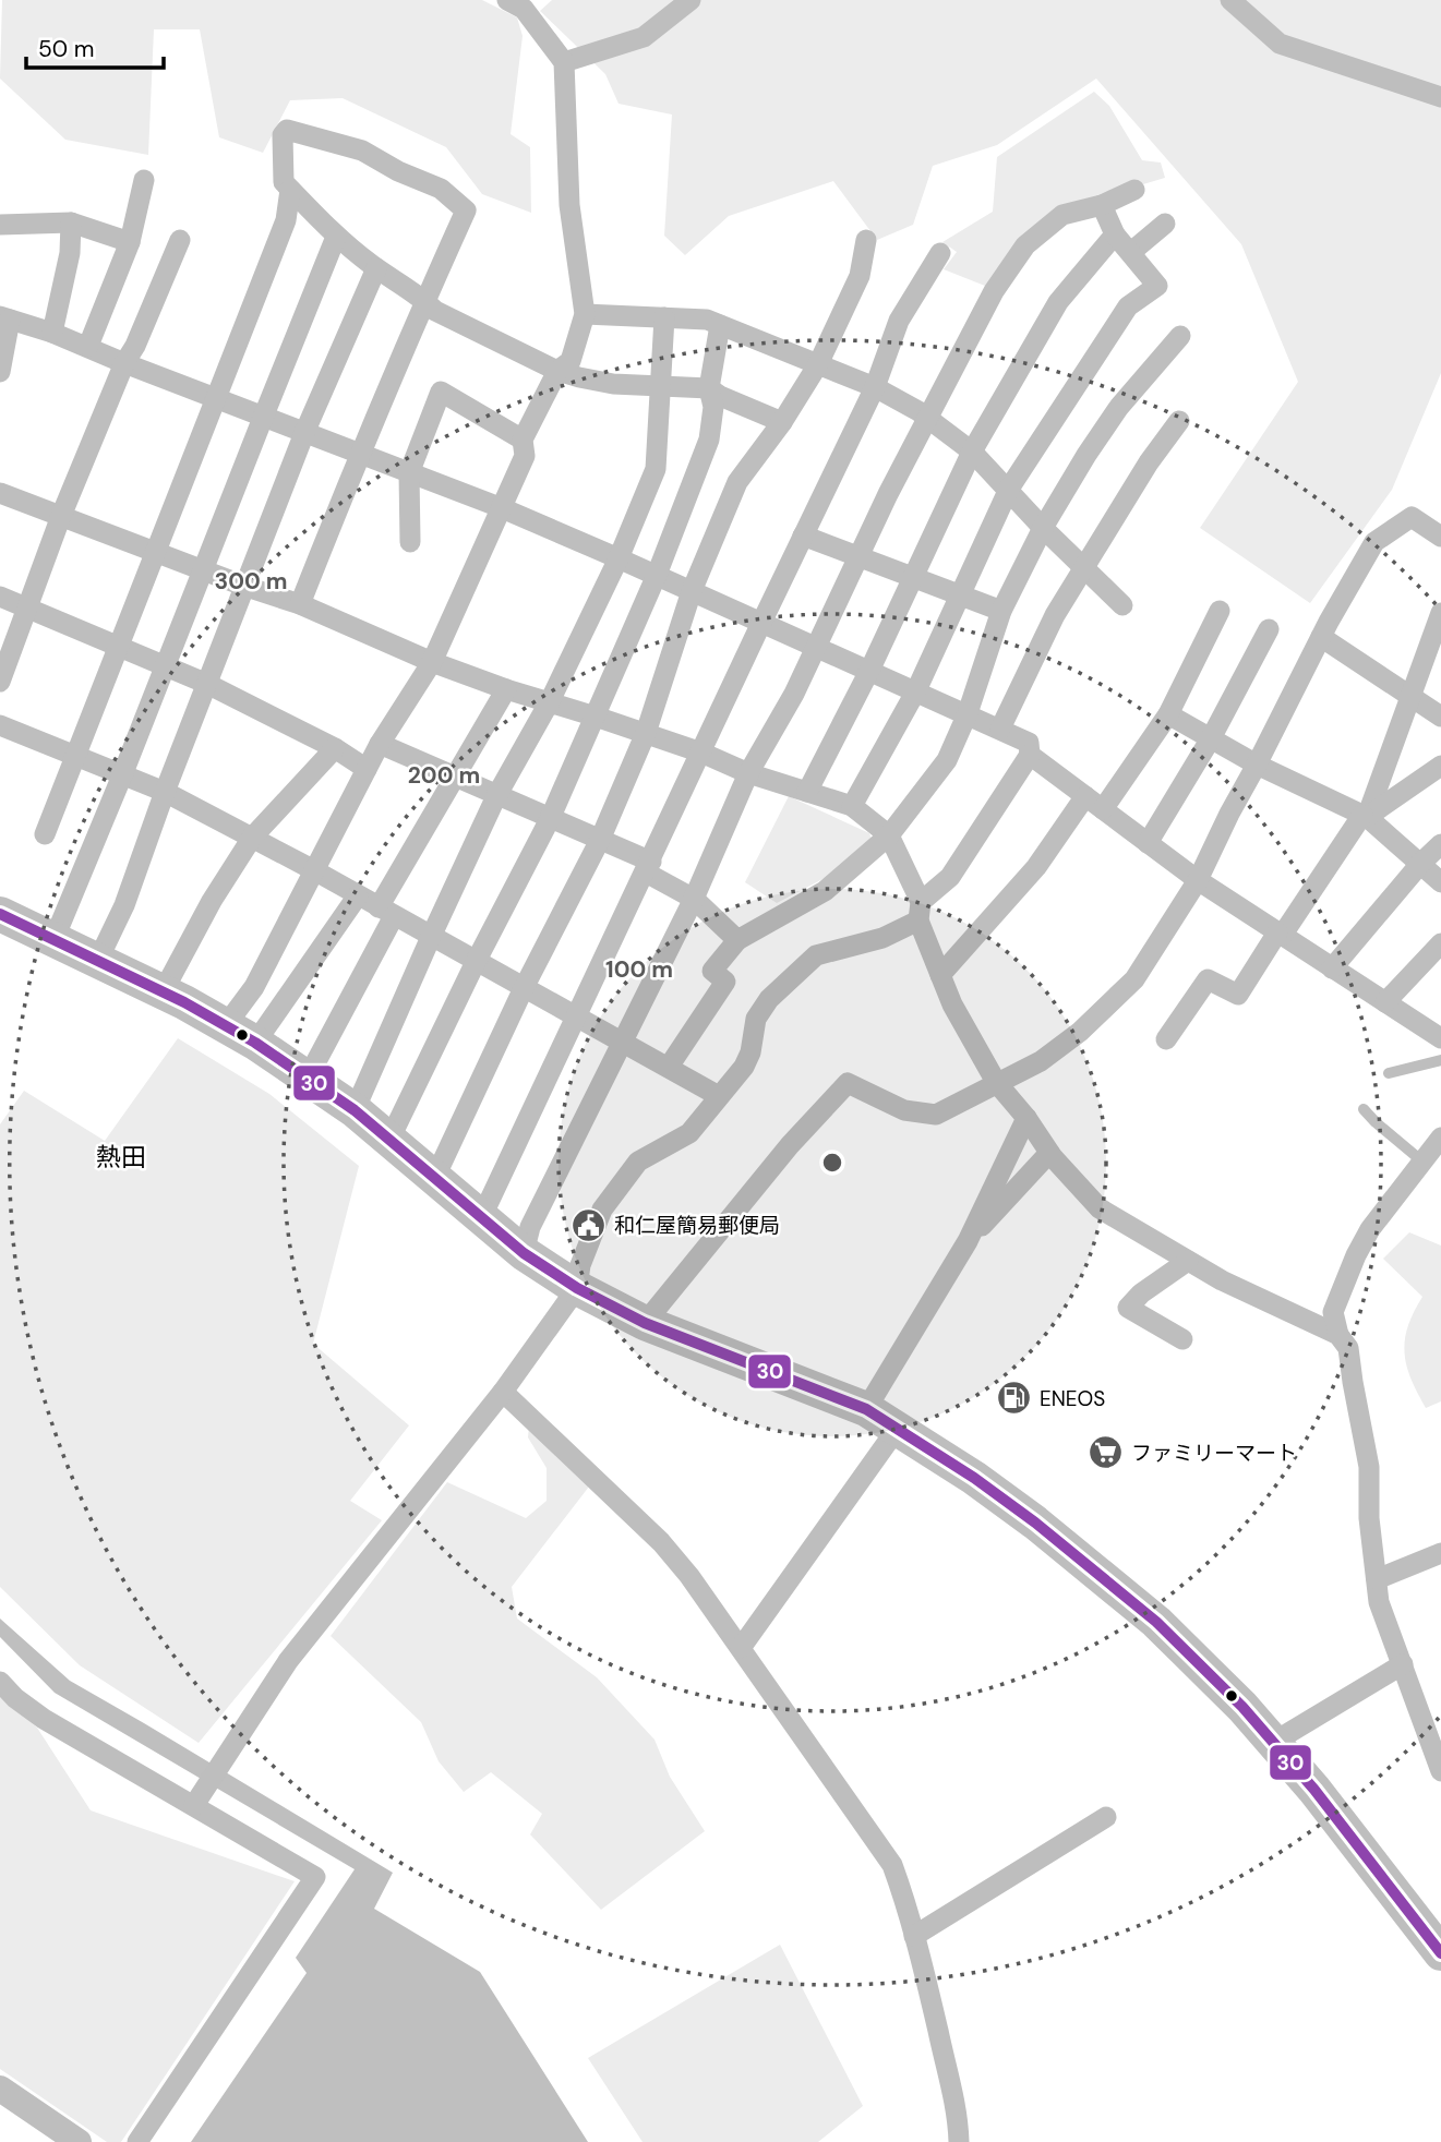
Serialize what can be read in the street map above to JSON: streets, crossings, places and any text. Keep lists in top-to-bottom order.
{
  "districts": ["熱田"],
  "places": {
    "public building": ["和仁屋簡易郵便局"],
    "fuel station": ["ENEOS"],
    "supermarket": ["ファミリーマート"]
  },
  "lines": ["transit line 30"],
  "scale_bar": "50 m",
  "rings": ["300 m", "200 m", "100 m"]
}
